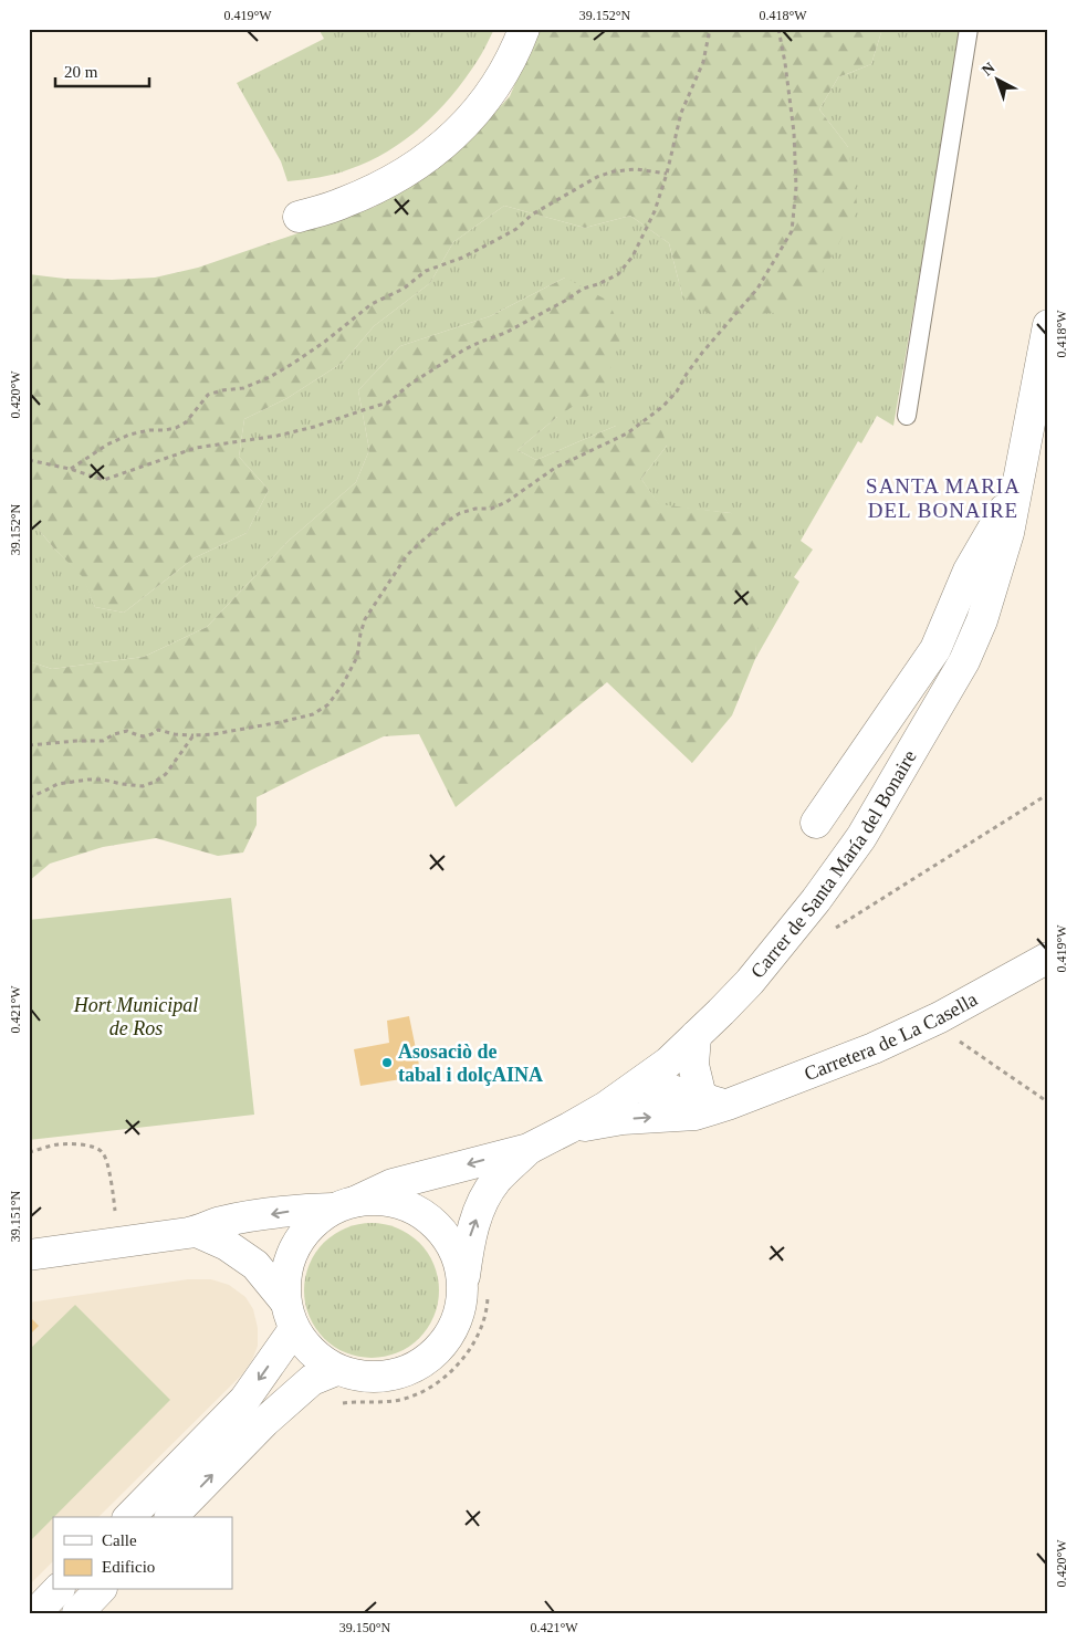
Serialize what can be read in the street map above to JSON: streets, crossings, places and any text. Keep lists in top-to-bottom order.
{
  "streets": {
    "street": ["Carrer de Santa María del Bonaire", "Carretera de La Casella"]
  },
  "crossings": [
    ["Carrer de Santa María del Bonaire", "Carretera de La Casella"]
  ],
  "districts": ["SANTA MARIA DEL BONAIRE"],
  "parks": ["Hort Municipal de Ros"],
  "places": ["Asosaciò de tabal i dolçAINA"],
  "legend": ["Calle", "Edificio"],
  "scale_bar": "20 m",
  "north": "top left",
  "coordinates": [
    "0.419°W",
    "39.152°N",
    "0.418°W",
    "0.420°W",
    "0.421°W",
    "39.151°N",
    "39.150°N"
  ]
}
